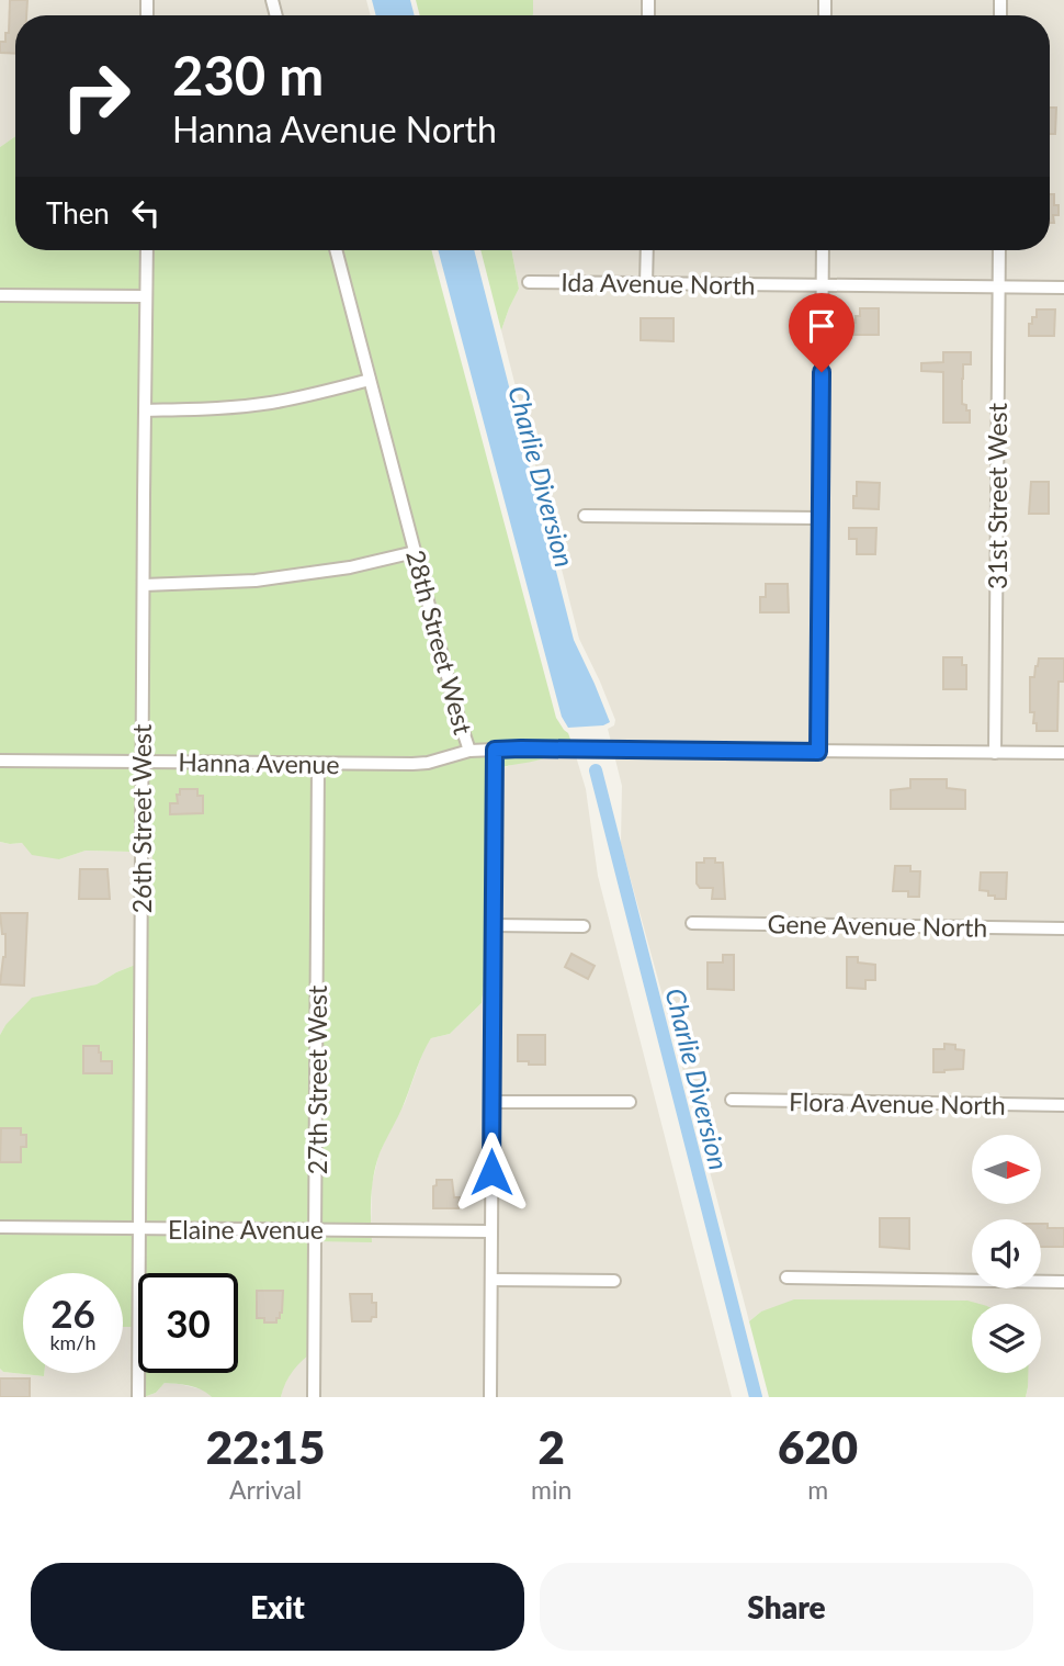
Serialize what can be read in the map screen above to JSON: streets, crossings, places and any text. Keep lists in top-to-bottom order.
{
  "streets": {
    "street": [
      "Ida Avenue North",
      "31st Street West",
      "28th Street West",
      "Hanna Avenue",
      "26th Street West",
      "Gene Avenue North",
      "27th Street West",
      "Flora Avenue North",
      "Elaine Avenue"
    ]
  },
  "crossings": [
    ["Ida Avenue North", "31st Street West"],
    ["28th Street West", "Hanna Avenue"],
    ["28th Street West", "Elaine Avenue"],
    ["Hanna Avenue", "26th Street West"],
    ["Hanna Avenue", "27th Street West"],
    ["26th Street West", "Elaine Avenue"],
    ["27th Street West", "Elaine Avenue"]
  ],
  "water": ["Charlie Diversion"],
  "north": "right",
  "page": {
    "turn": ["230 m", "Hanna Avenue North"],
    "then": "Then",
    "speed": "26 km/h",
    "limit": "30",
    "eta": [
      "22:15",
      "Arrival",
      "2",
      "min",
      "620",
      "m"
    ],
    "buttons": ["Exit", "Share"]
  }
}
